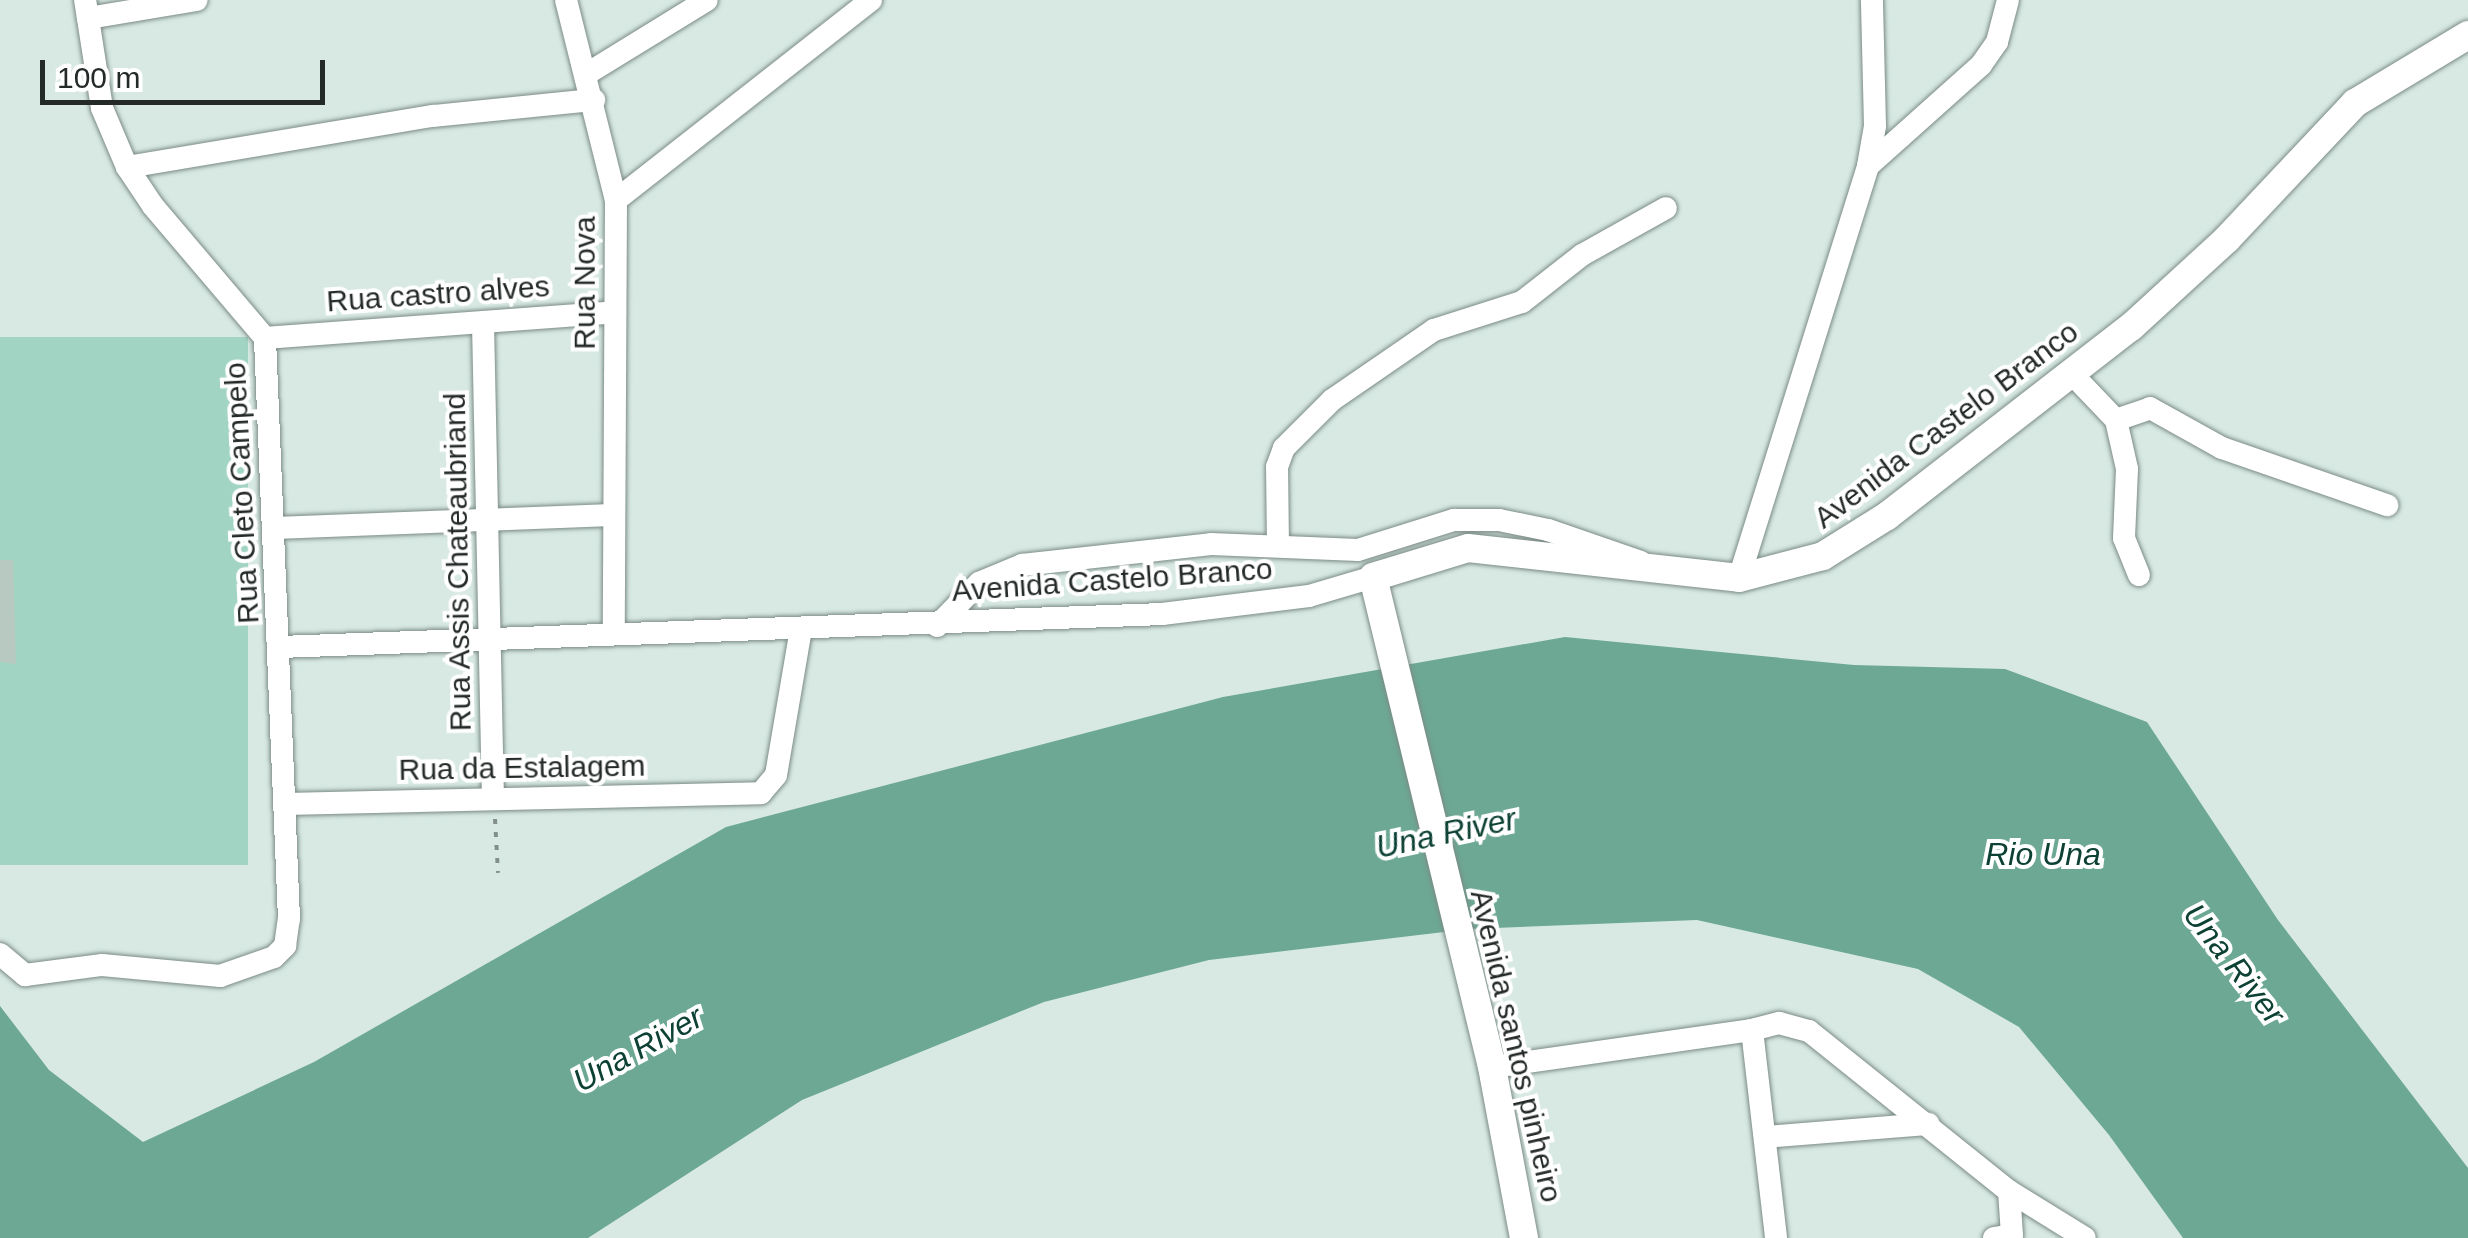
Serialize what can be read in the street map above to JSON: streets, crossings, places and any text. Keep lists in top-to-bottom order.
{
  "streets": {
    "street": [
      "Rua Nova",
      "Rua castro alves",
      "Avenida Castelo Branco",
      "Rua Cleto Campelo",
      "Rua Assis Chateaubriand",
      "Rua da Estalagem",
      "Avenida santos pinheiro"
    ]
  },
  "crossings": [
    ["Rua Nova", "Rua castro alves"],
    ["Rua Nova", "Avenida Castelo Branco"],
    ["Rua castro alves", "Rua Cleto Campelo"],
    ["Rua castro alves", "Rua Assis Chateaubriand"],
    ["Avenida Castelo Branco", "Rua Cleto Campelo"],
    ["Avenida Castelo Branco", "Rua Assis Chateaubriand"],
    ["Avenida Castelo Branco", "Rua da Estalagem"],
    ["Avenida Castelo Branco", "Avenida santos pinheiro"],
    ["Rua Cleto Campelo", "Rua da Estalagem"],
    ["Rua Assis Chateaubriand", "Rua da Estalagem"]
  ],
  "water": ["Una River", "Rio Una"],
  "scale_bar": "100 m"
}
